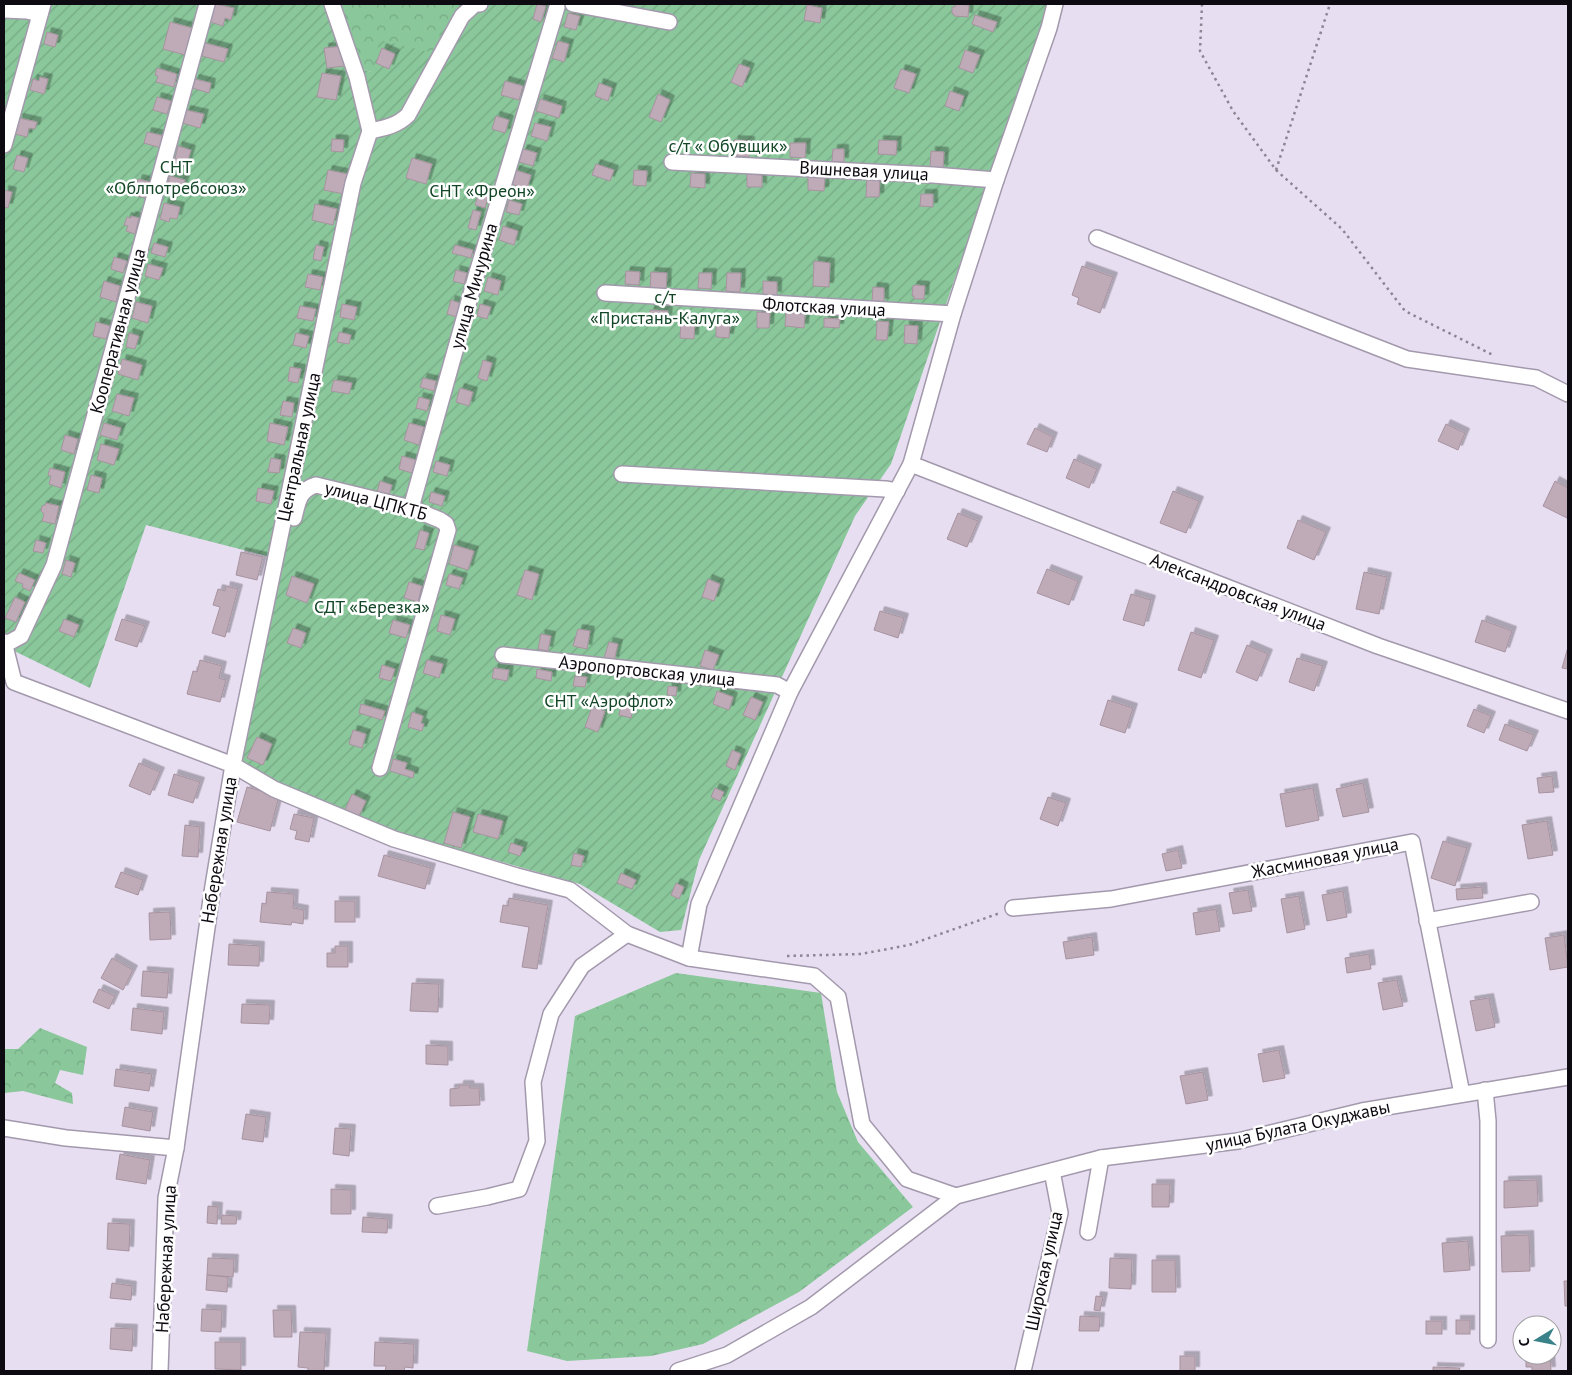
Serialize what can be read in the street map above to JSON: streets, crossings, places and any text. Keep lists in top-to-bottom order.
{
  "streets": {
    "street": [
      "Вишневая улица",
      "улица Мичурина",
      "Флотская улица",
      "Кооперативная улица",
      "Центральная улица",
      "улица ЦПКТБ",
      "Александровская улица",
      "Аэропортовская улица",
      "Набережная улица",
      "Жасминовая улица",
      "улица Булата Окуджавы",
      "Широкая улица"
    ]
  },
  "crossings": [
    ["улица Мичурина", "улица ЦПКТБ"],
    ["Кооперативная улица", "Набережная улица"],
    ["Центральная улица", "улица ЦПКТБ"],
    ["Центральная улица", "Набережная улица"],
    ["Жасминовая улица", "улица Булата Окуджавы"],
    ["улица Булата Окуджавы", "Широкая улица"]
  ],
  "parks": [
    "с/т « Обувщик»",
    "СНТ «Облпотребсоюз»",
    "СНТ «Фреон»",
    "с/т «Пристань-Калуга»",
    "СДТ «Березка»",
    "СНТ «Аэрофлот»"
  ],
  "north": "left"
}
